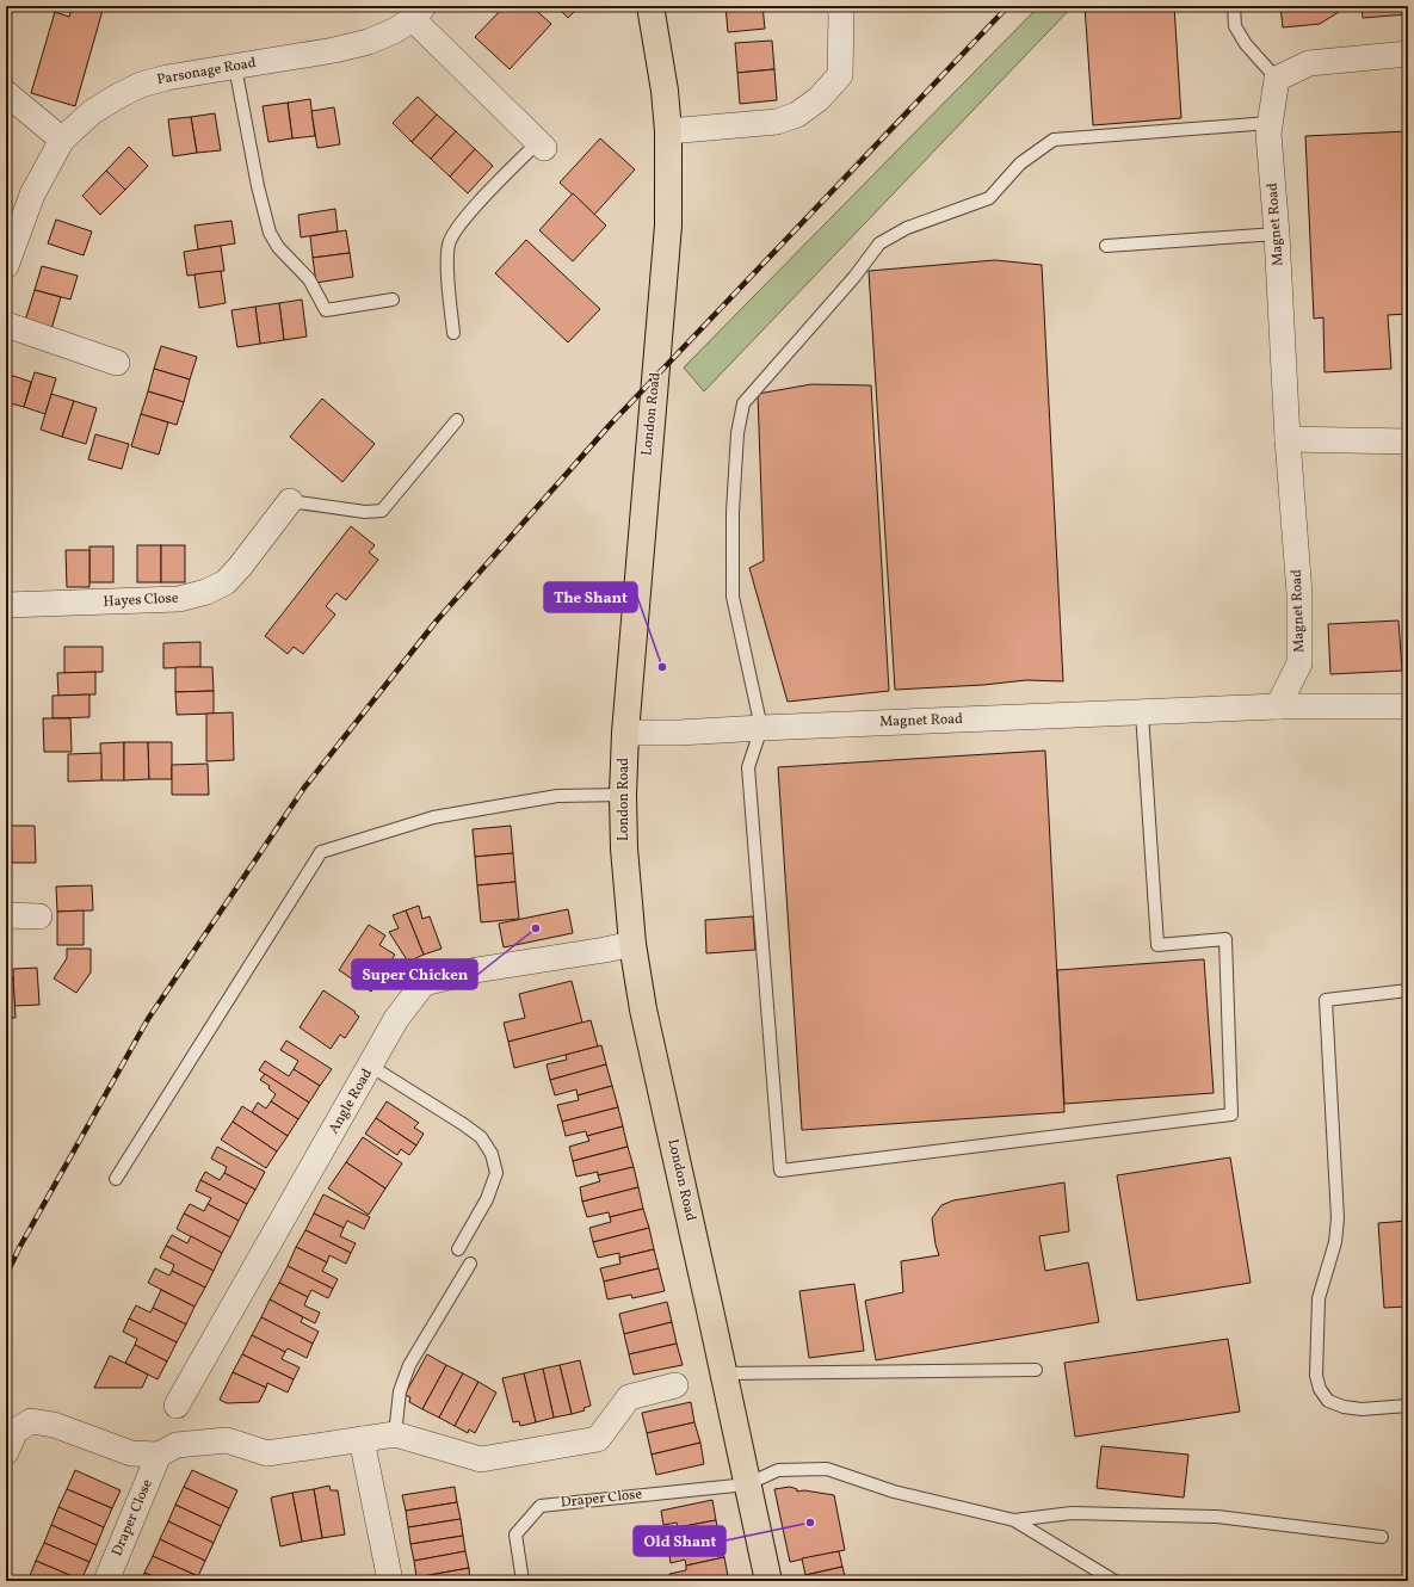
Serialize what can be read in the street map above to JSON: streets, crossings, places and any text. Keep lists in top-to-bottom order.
{
  "streets": {
    "main road": ["London Road"],
    "street": [
      "Parsonage Road",
      "Magnet Road",
      "Hayes Close",
      "Angle Road",
      "Draper Close"
    ]
  },
  "crossings": [
    ["Magnet Road", "London Road"],
    ["London Road", "Angle Road"],
    ["London Road", "Draper Close"]
  ],
  "places": ["The Shant", "Super Chicken", "Old Shant"]
}
